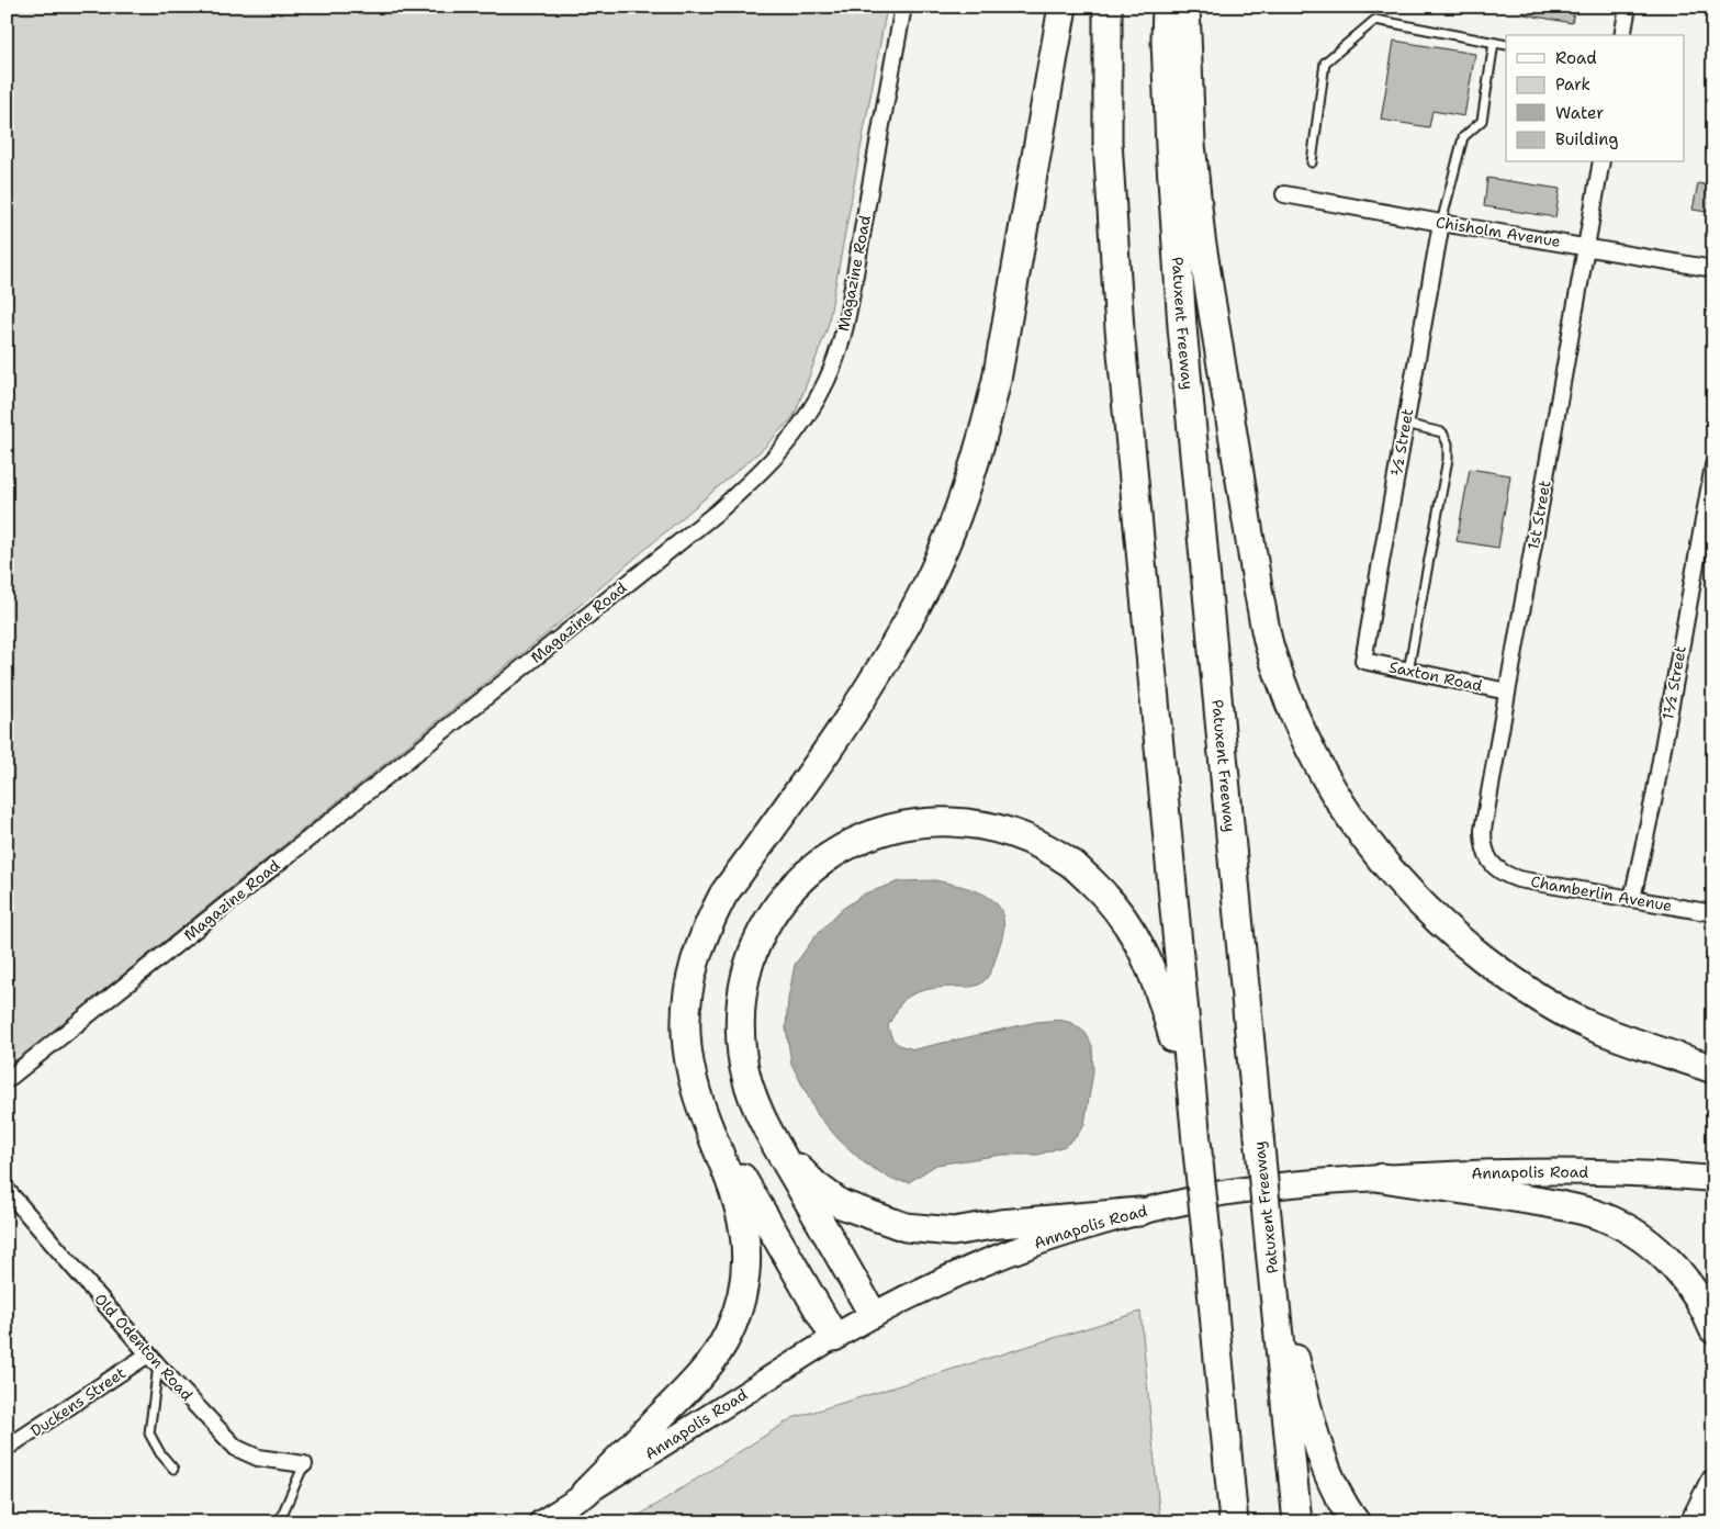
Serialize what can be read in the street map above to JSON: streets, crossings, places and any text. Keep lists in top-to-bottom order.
{
  "streets": {
    "highway": ["Patuxent Freeway"],
    "main road": ["Annapolis Road"],
    "street": [
      "Chisholm Avenue",
      "Magazine Road",
      "½ Street",
      "1st Street",
      "Saxton Road",
      "1½ Street",
      "Chamberlin Avenue",
      "Old Odenton Road",
      "Duckens Street"
    ]
  },
  "crossings": [
    ["Chisholm Avenue", "½ Street"],
    ["Chisholm Avenue", "1st Street"],
    ["½ Street", "Saxton Road"],
    ["1st Street", "Saxton Road"],
    ["1st Street", "Chamberlin Avenue"],
    ["1½ Street", "Chamberlin Avenue"],
    ["Old Odenton Road", "Duckens Street"]
  ],
  "legend": [
    "Road",
    "Park",
    "Water",
    "Building"
  ]
}
